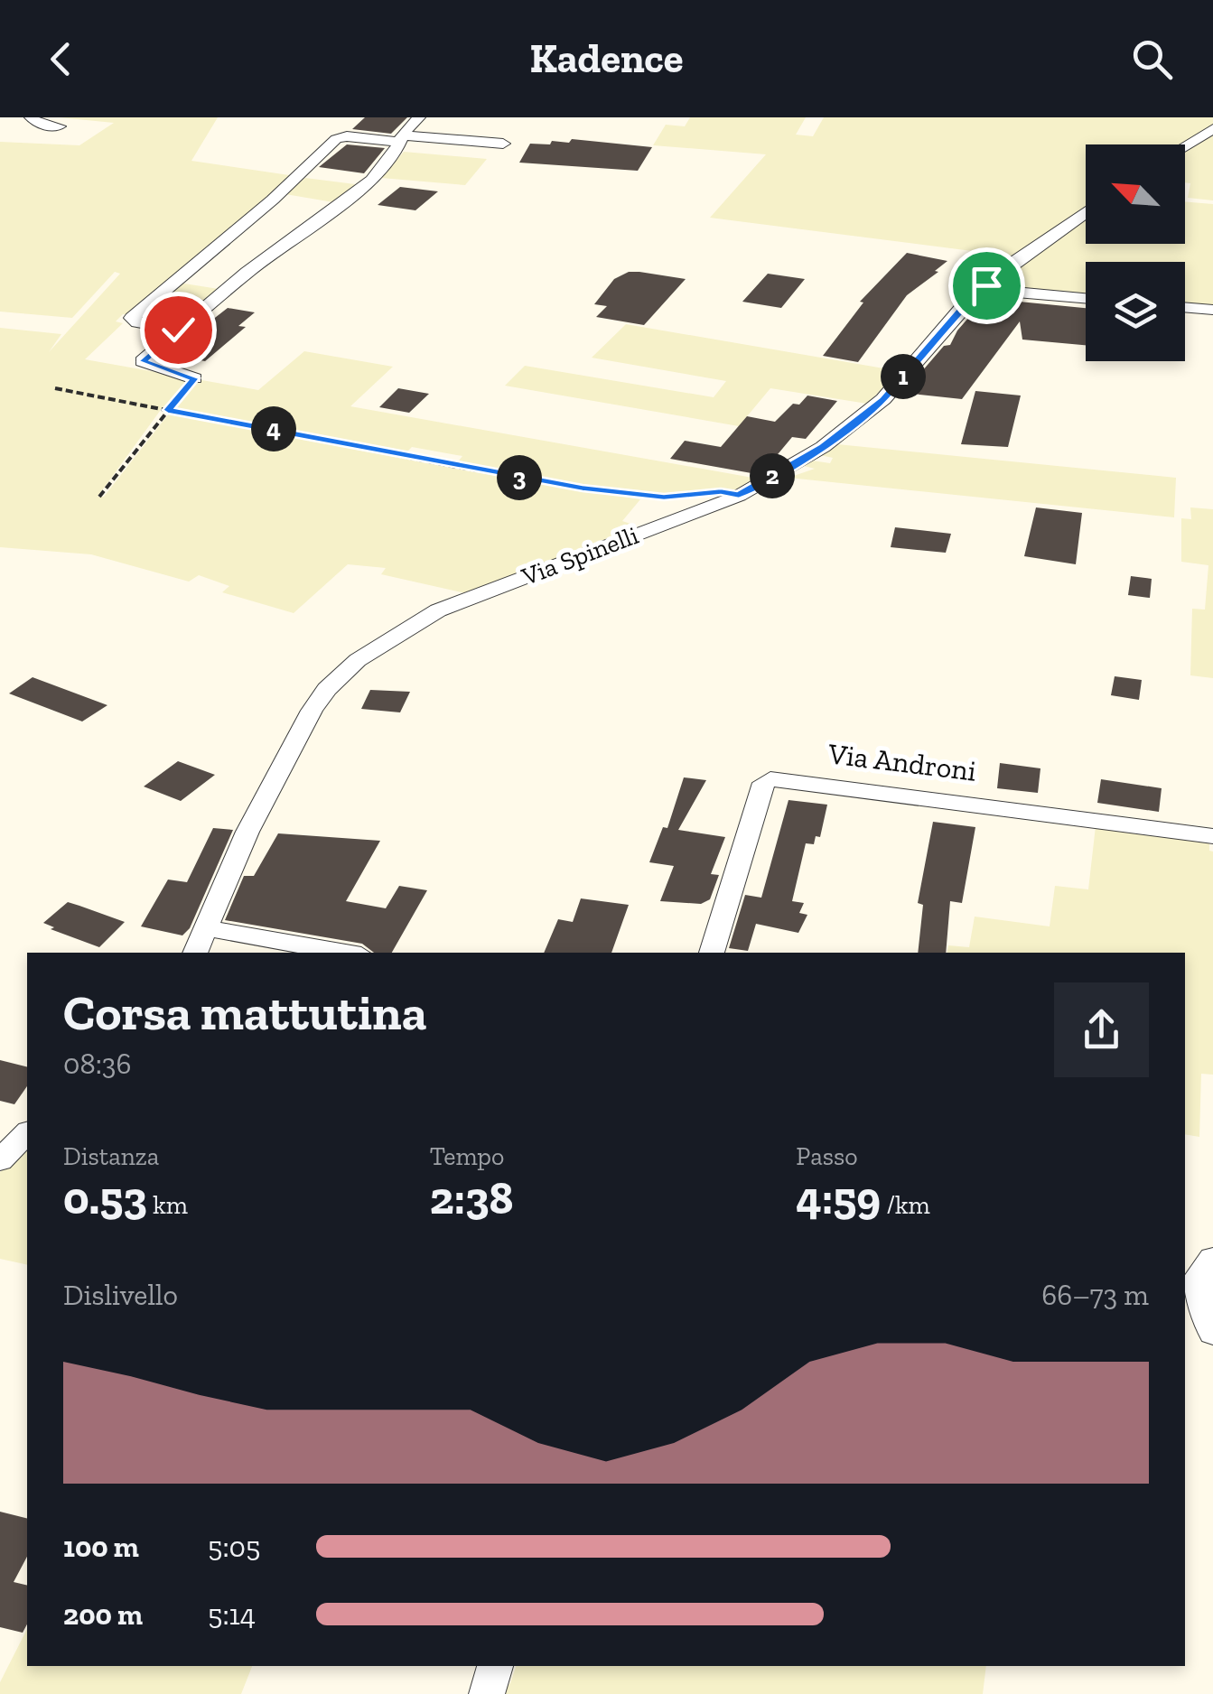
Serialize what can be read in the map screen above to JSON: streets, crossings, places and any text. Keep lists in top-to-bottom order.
{
  "streets": {
    "street": ["Via Spinelli", "Via Androni"]
  },
  "north": "top left",
  "page": {
    "header": "Kadence",
    "pins": [
      "1",
      "4",
      "2",
      "3"
    ],
    "heading": ["Corsa mattutina", "08:36"],
    "stats": [
      ["Distanza", "0.53 km"],
      ["Tempo", "2:38"],
      ["Passo", "4:59 /km"]
    ],
    "chart": ["Dislivello", "66–73 m"],
    "list": [
      {
        "name": "100 m",
        "note": "5:05"
      },
      {
        "name": "200 m",
        "note": "5:14"
      }
    ]
  }
}
